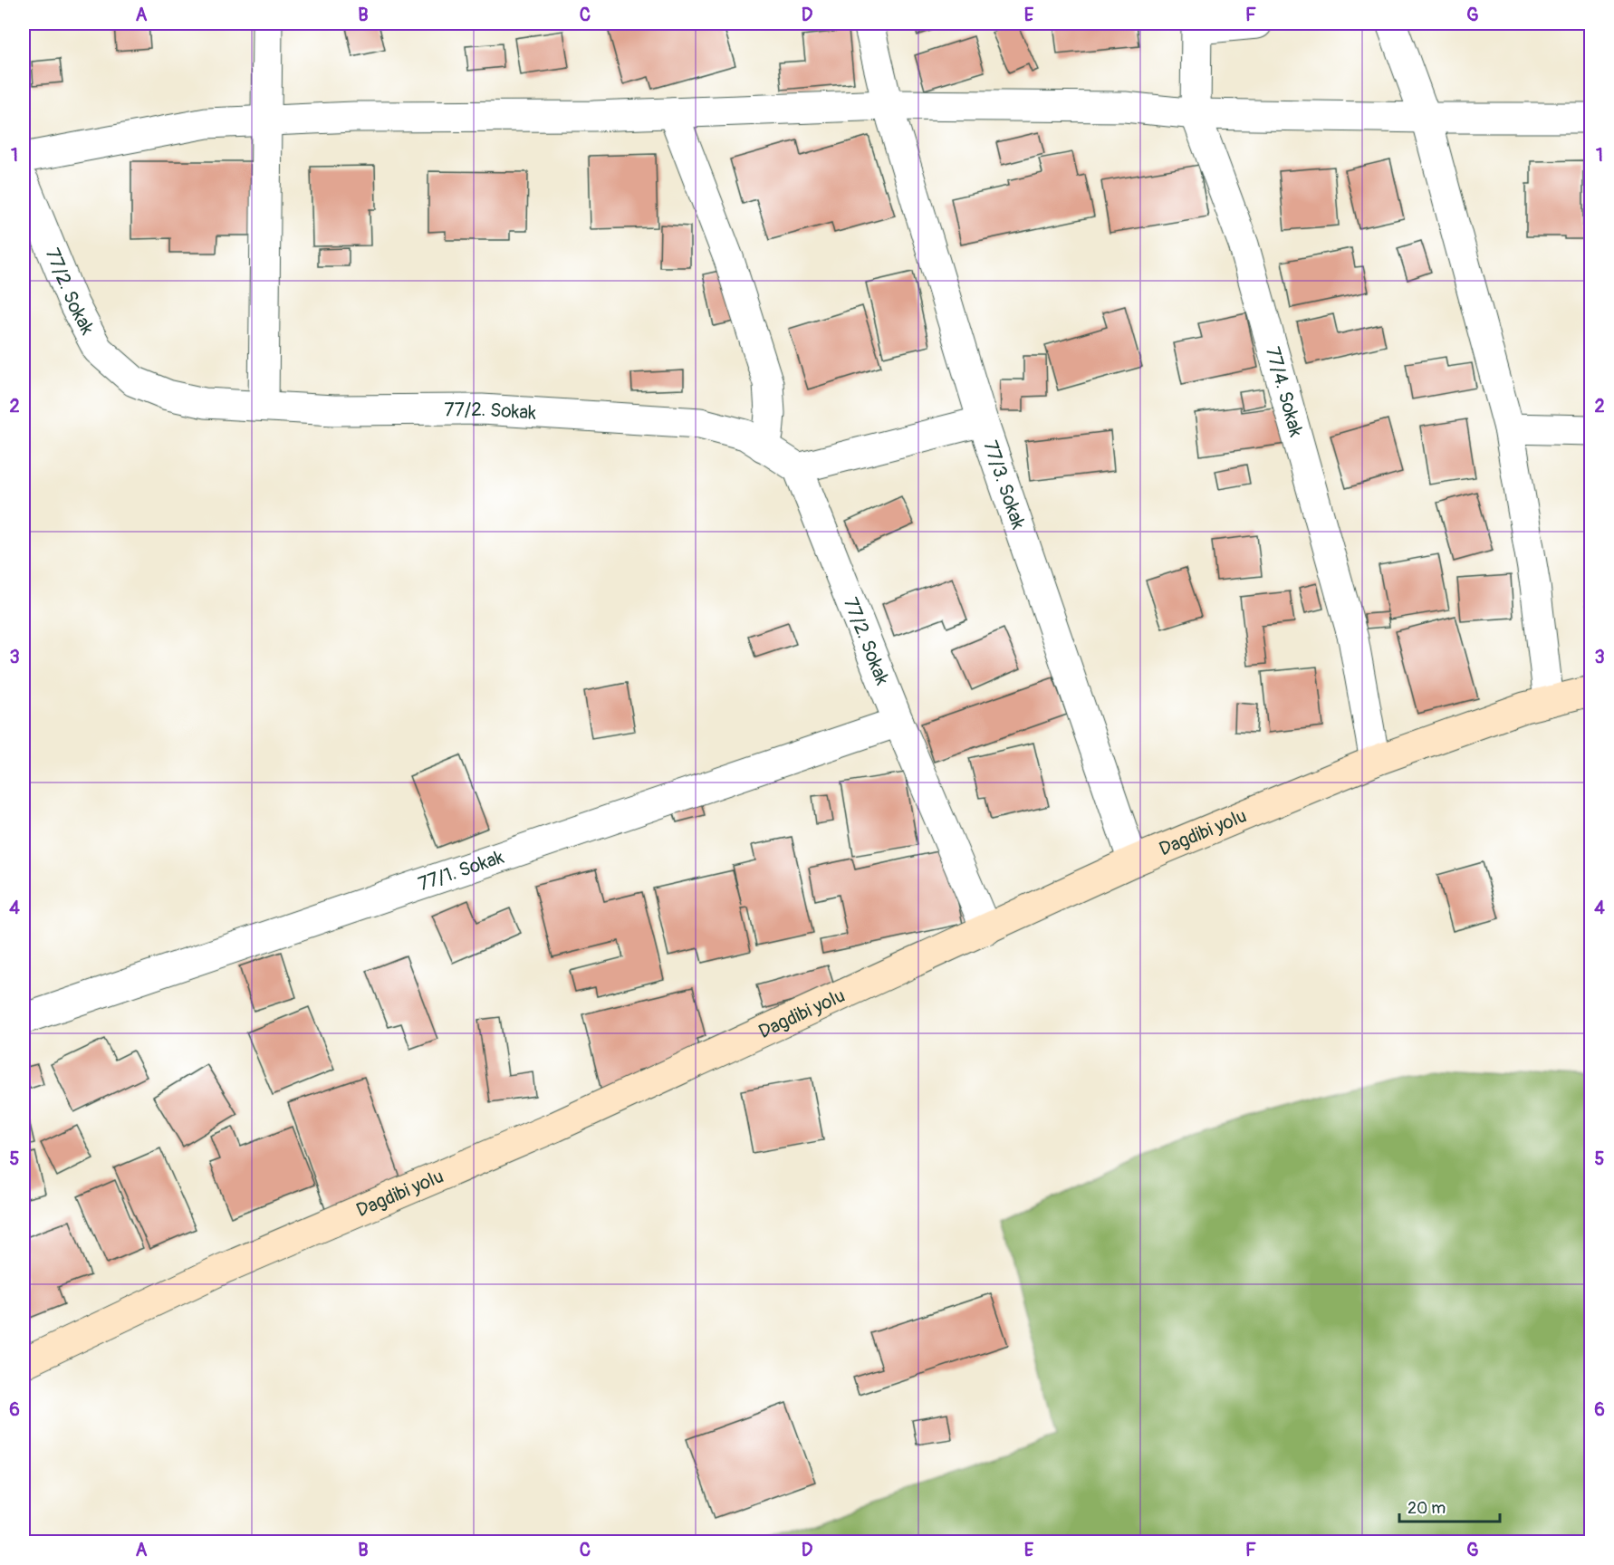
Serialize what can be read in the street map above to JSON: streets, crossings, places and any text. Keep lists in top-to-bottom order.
{
  "streets": {
    "street": [
      "77/2. Sokak",
      "77/4. Sokak",
      "77/3. Sokak",
      "Dagdibi yolu",
      "77/1. Sokak"
    ]
  },
  "crossings": [
    ["77/2. Sokak", "Dagdibi yolu"],
    ["77/2. Sokak", "77/1. Sokak"],
    ["77/4. Sokak", "Dagdibi yolu"],
    ["77/3. Sokak", "Dagdibi yolu"]
  ],
  "scale_bar": "20 m",
  "grid": {
    "columns": [
      "A",
      "B",
      "C",
      "D",
      "E",
      "F",
      "G"
    ],
    "rows": [
      "1",
      "2",
      "3",
      "4",
      "5",
      "6"
    ]
  }
}
